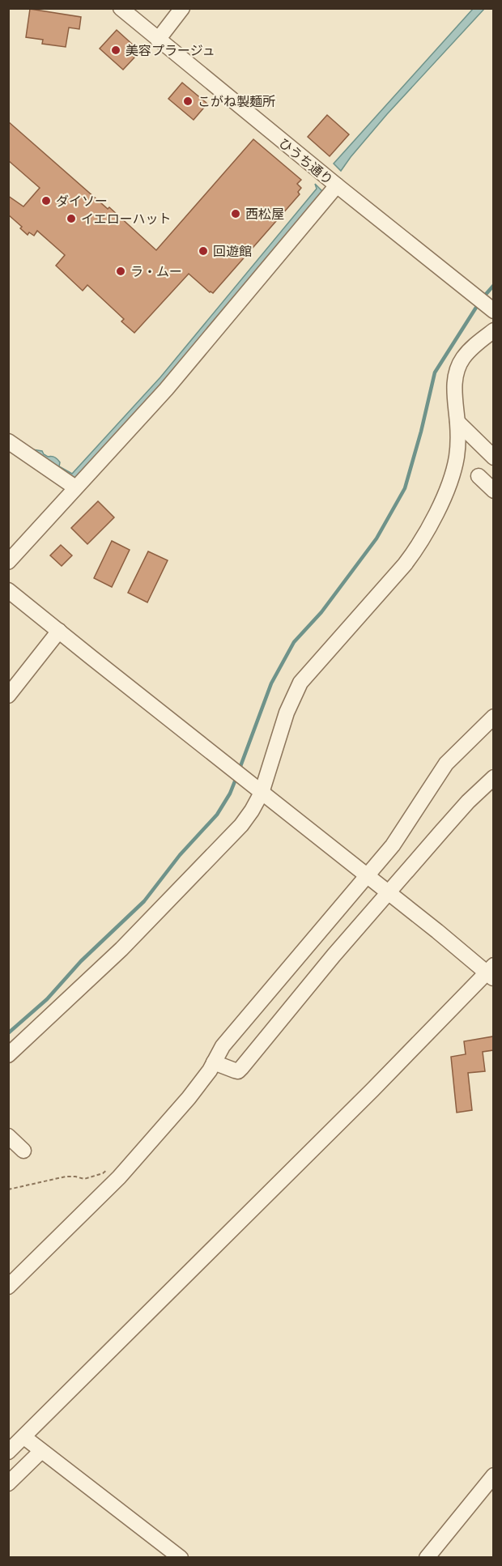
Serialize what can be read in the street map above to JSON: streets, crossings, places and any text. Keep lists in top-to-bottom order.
{
  "streets": {
    "street": ["ひうち通り"]
  },
  "places": [
    "美容プラージュ",
    "こがね製麺所",
    "ダイソー",
    "西松屋",
    "イエローハット",
    "回遊館",
    "ラ・ムー"
  ]
}
